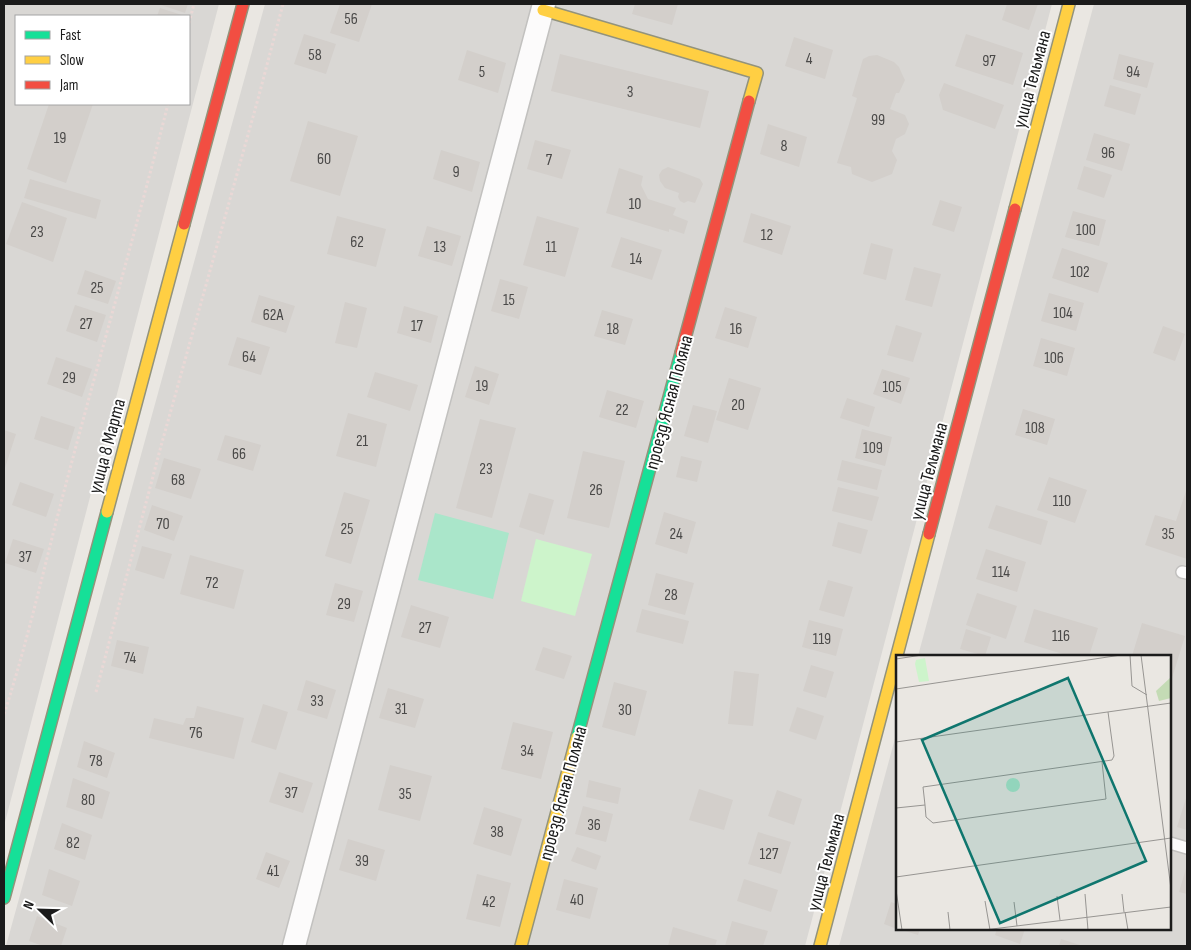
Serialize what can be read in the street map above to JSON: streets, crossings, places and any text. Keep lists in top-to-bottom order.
{
  "streets": {
    "street": ["улица Тельмана", "проезд Ясная Поляна", "улица 8 Марта"]
  },
  "house_numbers": [
    "56",
    "58",
    "4",
    "97",
    "5",
    "94",
    "3",
    "99",
    "19",
    "8",
    "96",
    "60",
    "7",
    "9",
    "10",
    "100",
    "23",
    "12",
    "62",
    "13",
    "11",
    "14",
    "102",
    "25",
    "15",
    "104",
    "62А",
    "27",
    "17",
    "18",
    "16",
    "64",
    "106",
    "29",
    "19",
    "105",
    "20",
    "22",
    "108",
    "21",
    "109",
    "66",
    "23",
    "68",
    "26",
    "110",
    "70",
    "25",
    "24",
    "35",
    "37",
    "114",
    "72",
    "28",
    "29",
    "27",
    "116",
    "119",
    "74",
    "33",
    "31",
    "30",
    "76",
    "34",
    "78",
    "37",
    "35",
    "80",
    "36",
    "38",
    "82",
    "127",
    "39",
    "41",
    "40",
    "42"
  ],
  "legend": ["Fast", "Slow", "Jam"],
  "north": "top left"
}
